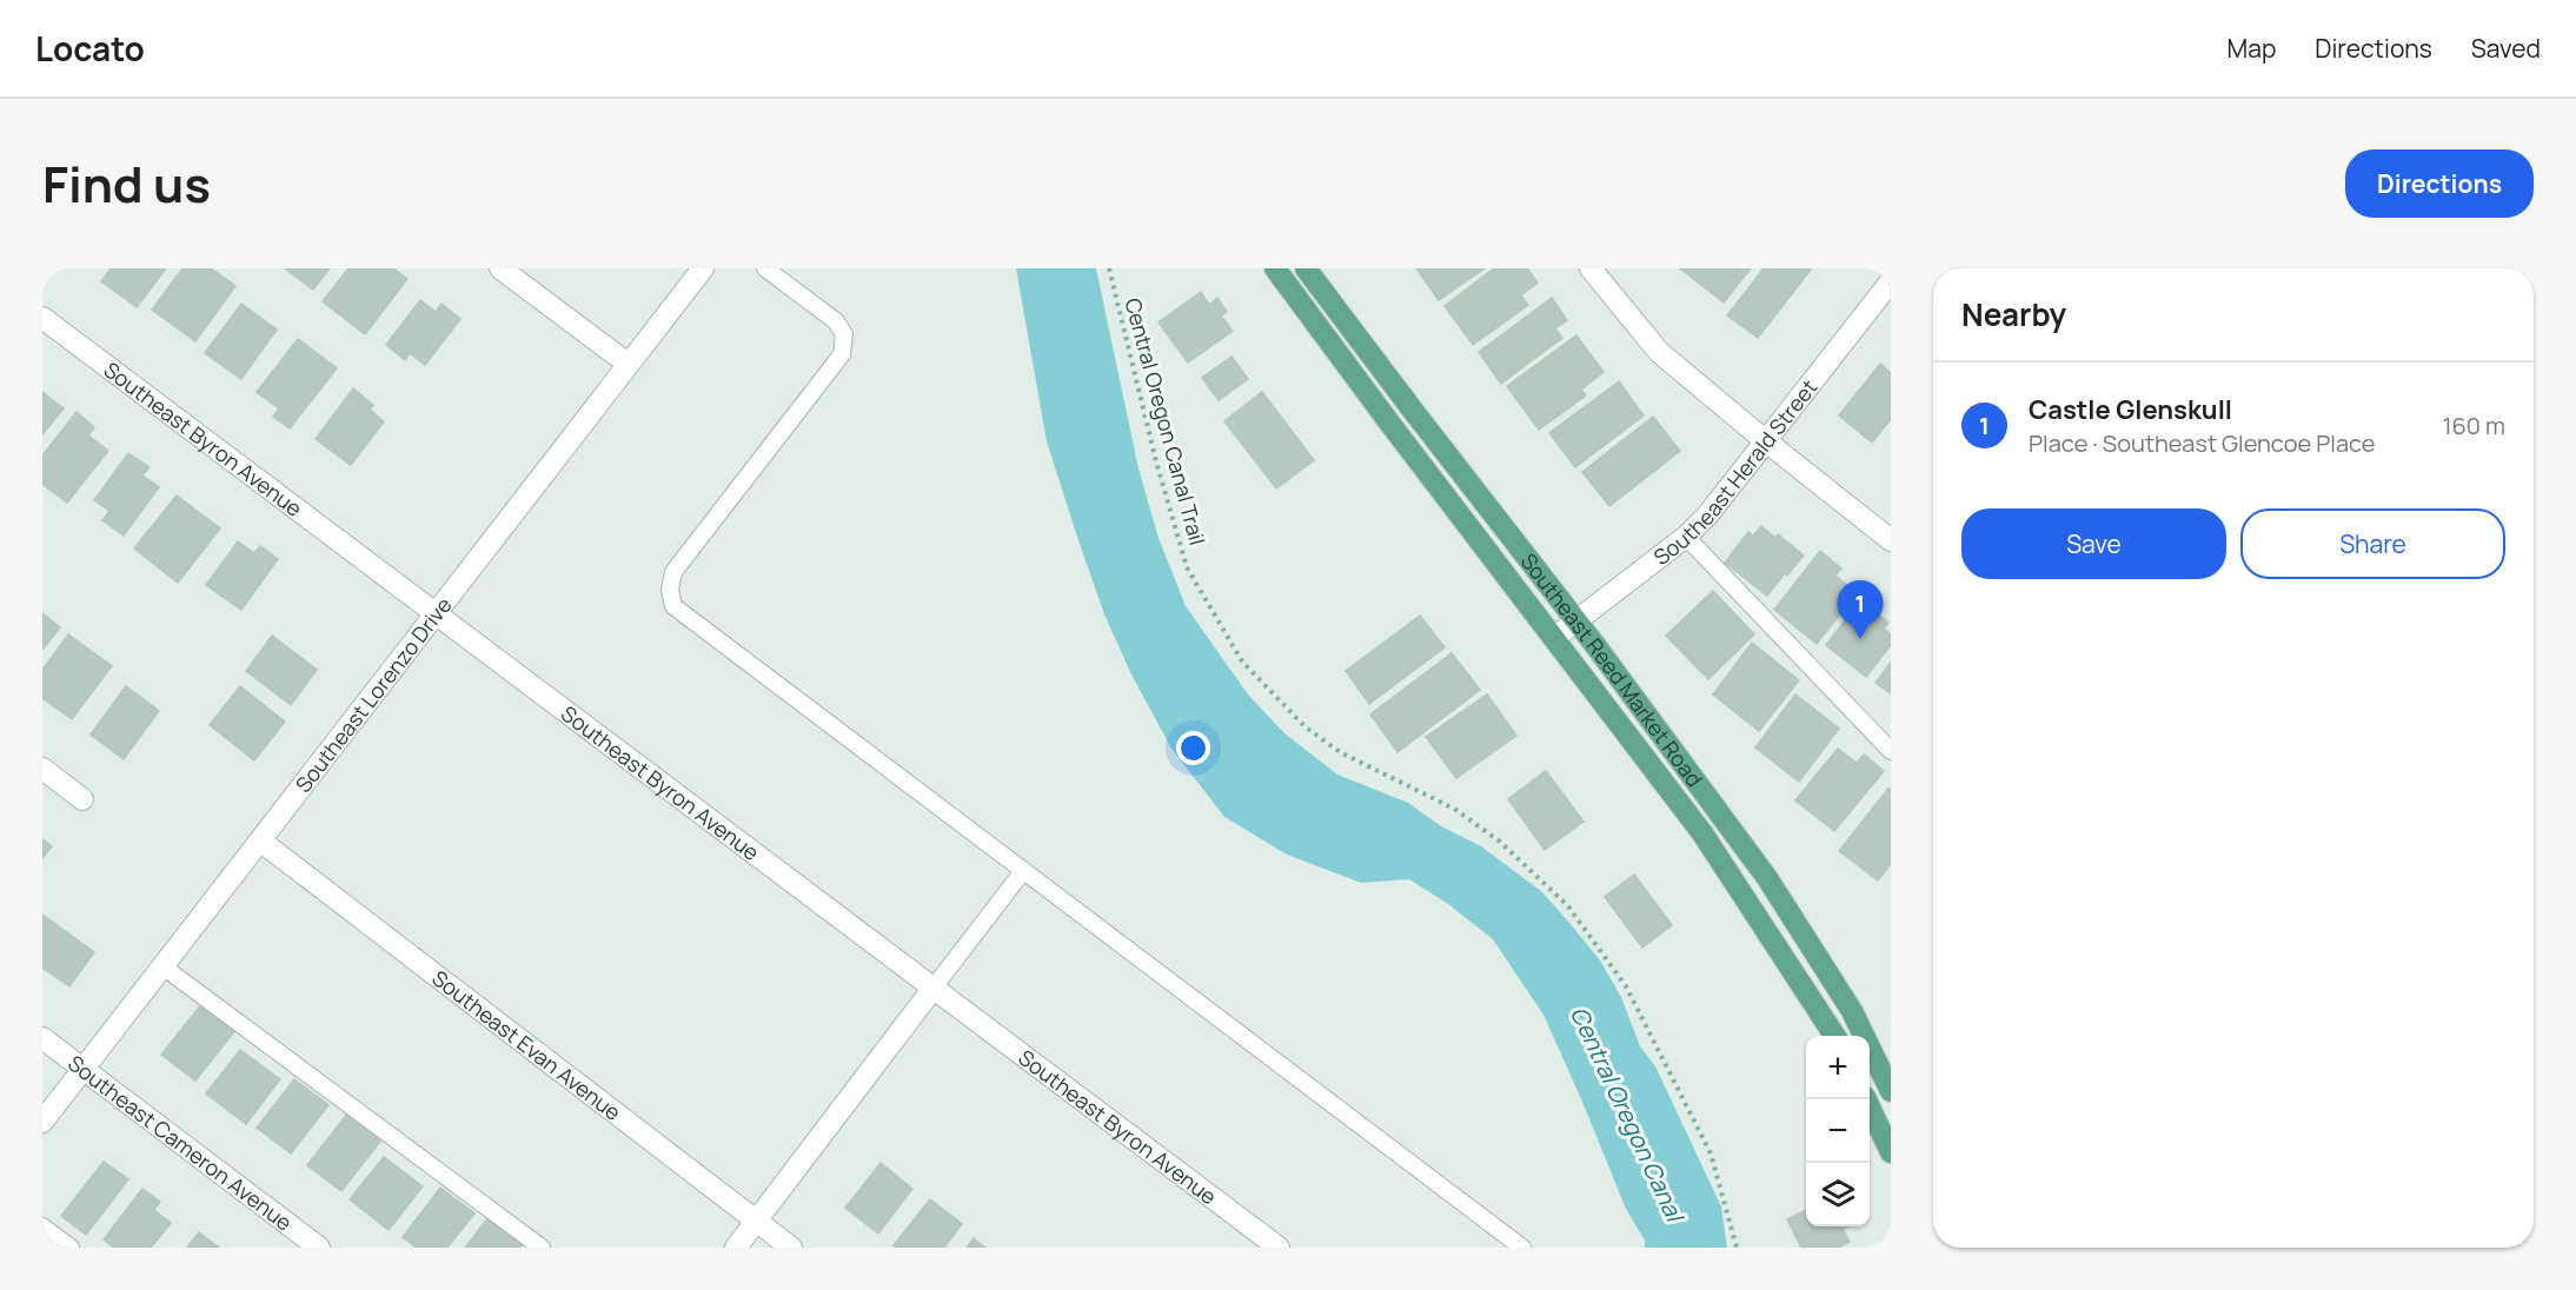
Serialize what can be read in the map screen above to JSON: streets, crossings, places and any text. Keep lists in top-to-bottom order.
{
  "streets": {
    "main road": ["Southeast Reed Market Road"],
    "street": [
      "Southeast Byron Avenue",
      "Southeast Herald Street",
      "Southeast Lorenzo Drive",
      "Southeast Evan Avenue",
      "Southeast Cameron Avenue"
    ],
    "path": ["Central Oregon Canal Trail"]
  },
  "crossings": [
    ["Southeast Byron Avenue", "Southeast Lorenzo Drive"],
    ["Southeast Herald Street", "Southeast Reed Market Road"],
    ["Southeast Lorenzo Drive", "Southeast Evan Avenue"],
    ["Southeast Lorenzo Drive", "Southeast Cameron Avenue"]
  ],
  "water": ["Central Oregon Canal"],
  "page": {
    "header": "Locato",
    "nav": ["Map", "Directions", "Saved"],
    "title": "Find us",
    "buttons": [
      "Directions",
      ["Save", "Share"]
    ],
    "heading": "Nearby",
    "list": [
      {
        "mark": "1",
        "name": "Castle Glenskull",
        "note": "Place · Southeast Glencoe Place",
        "value": "160 m"
      }
    ],
    "pins": "1",
    "map_buttons": ["+", "−"]
  }
}
